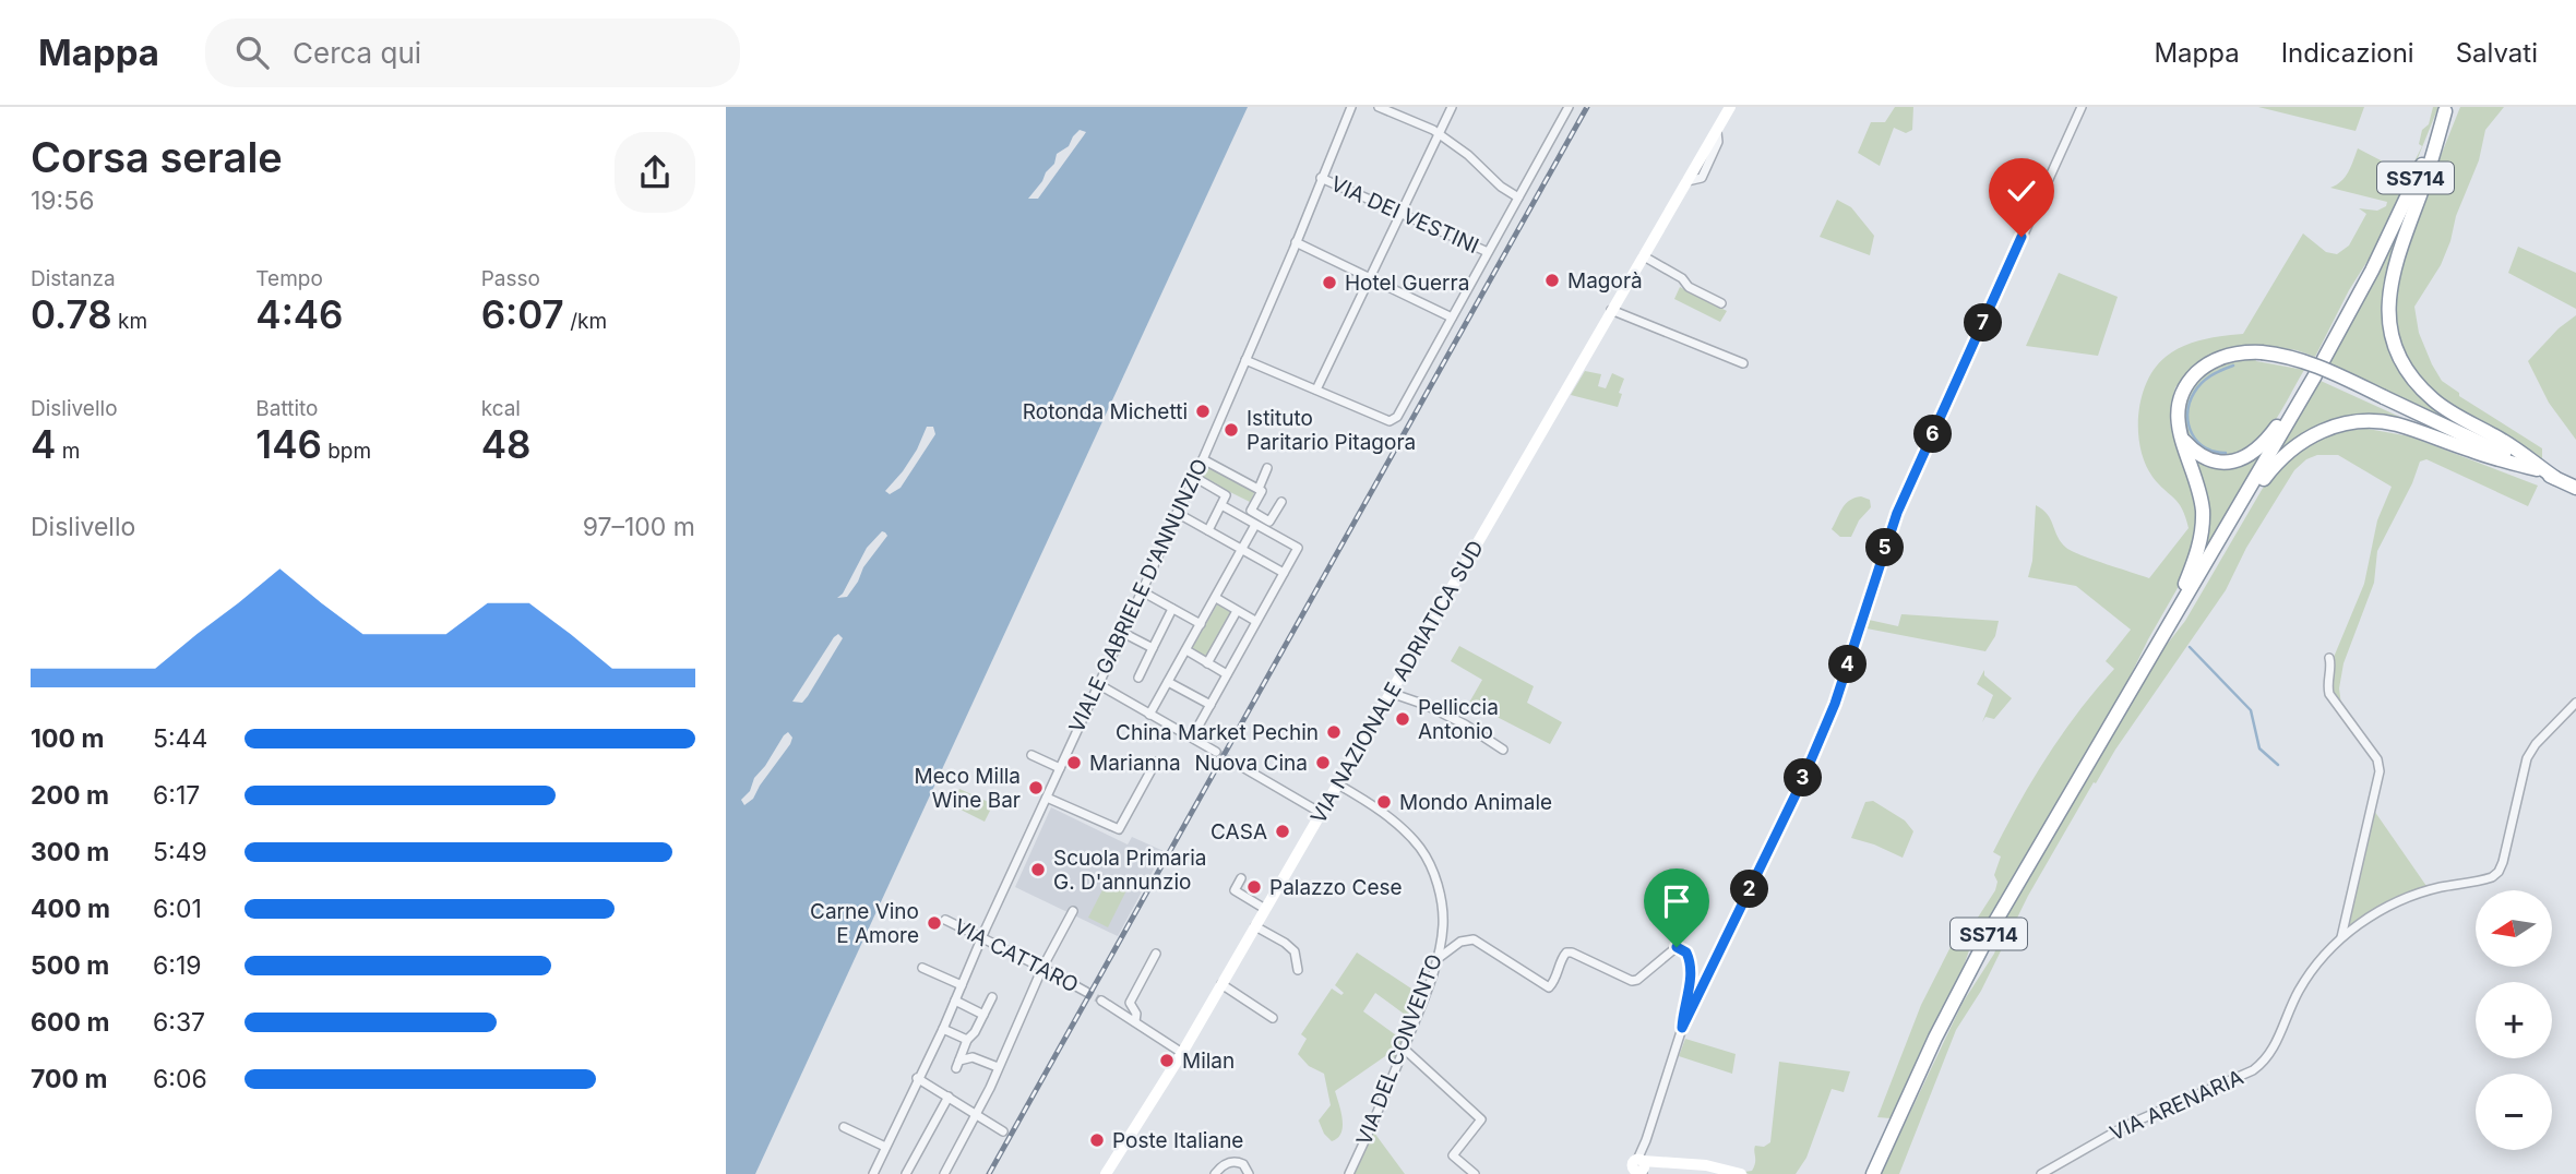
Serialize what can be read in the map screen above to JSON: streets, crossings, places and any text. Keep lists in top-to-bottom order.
{
  "streets": {
    "highway": ["SS714"],
    "main road": ["VIA NAZIONALE ADRIATICA SUD"],
    "street": [
      "VIA DEI VESTINI",
      "VIALE GABRIELE D'ANNUNZIO",
      "VIA CATTARO",
      "VIA DEL CONVENTO",
      "VIA ARENARIA"
    ]
  },
  "crossings": [
    ["VIA DEI VESTINI", "VIALE GABRIELE D'ANNUNZIO"],
    ["VIALE GABRIELE D'ANNUNZIO", "VIA CATTARO"],
    ["VIA NAZIONALE ADRIATICA SUD", "VIA CATTARO"],
    ["VIA NAZIONALE ADRIATICA SUD", "VIA DEL CONVENTO"]
  ],
  "places": [
    "Magorà",
    "Hotel Guerra",
    "Rotonda Michetti",
    "Istituto Paritario Pitagora",
    "Pelliccia Antonio",
    "China Market Pechin",
    "Marianna",
    "Nuova Cina",
    "Meco Milla Wine Bar",
    "Mondo Animale",
    "CASA",
    "Scuola Primaria G. D'annunzio",
    "Palazzo Cese",
    "Carne Vino E Amore",
    "Milan",
    "Poste Italiane"
  ],
  "north": "left",
  "page": {
    "header": "Mappa",
    "search": "Cerca qui",
    "nav": ["Mappa", "Indicazioni", "Salvati"],
    "heading": ["Corsa serale", "19:56"],
    "stats": [
      ["Distanza", "0.78 km"],
      ["Tempo", "4:46"],
      ["Passo", "6:07 /km"],
      ["Dislivello", "4 m"],
      ["Battito", "146 bpm"],
      ["kcal", "48"]
    ],
    "pins": [
      "7",
      "6",
      "5",
      "4",
      "3",
      "2"
    ],
    "chart": ["Dislivello", "97–100 m"],
    "list": [
      {
        "name": "100 m",
        "note": "5:44"
      },
      {
        "name": "200 m",
        "note": "6:17"
      },
      {
        "name": "300 m",
        "note": "5:49"
      },
      {
        "name": "400 m",
        "note": "6:01"
      },
      {
        "name": "500 m",
        "note": "6:19"
      },
      {
        "name": "600 m",
        "note": "6:37"
      },
      {
        "name": "700 m",
        "note": "6:06"
      }
    ],
    "map_buttons": ["+", "−"]
  }
}
